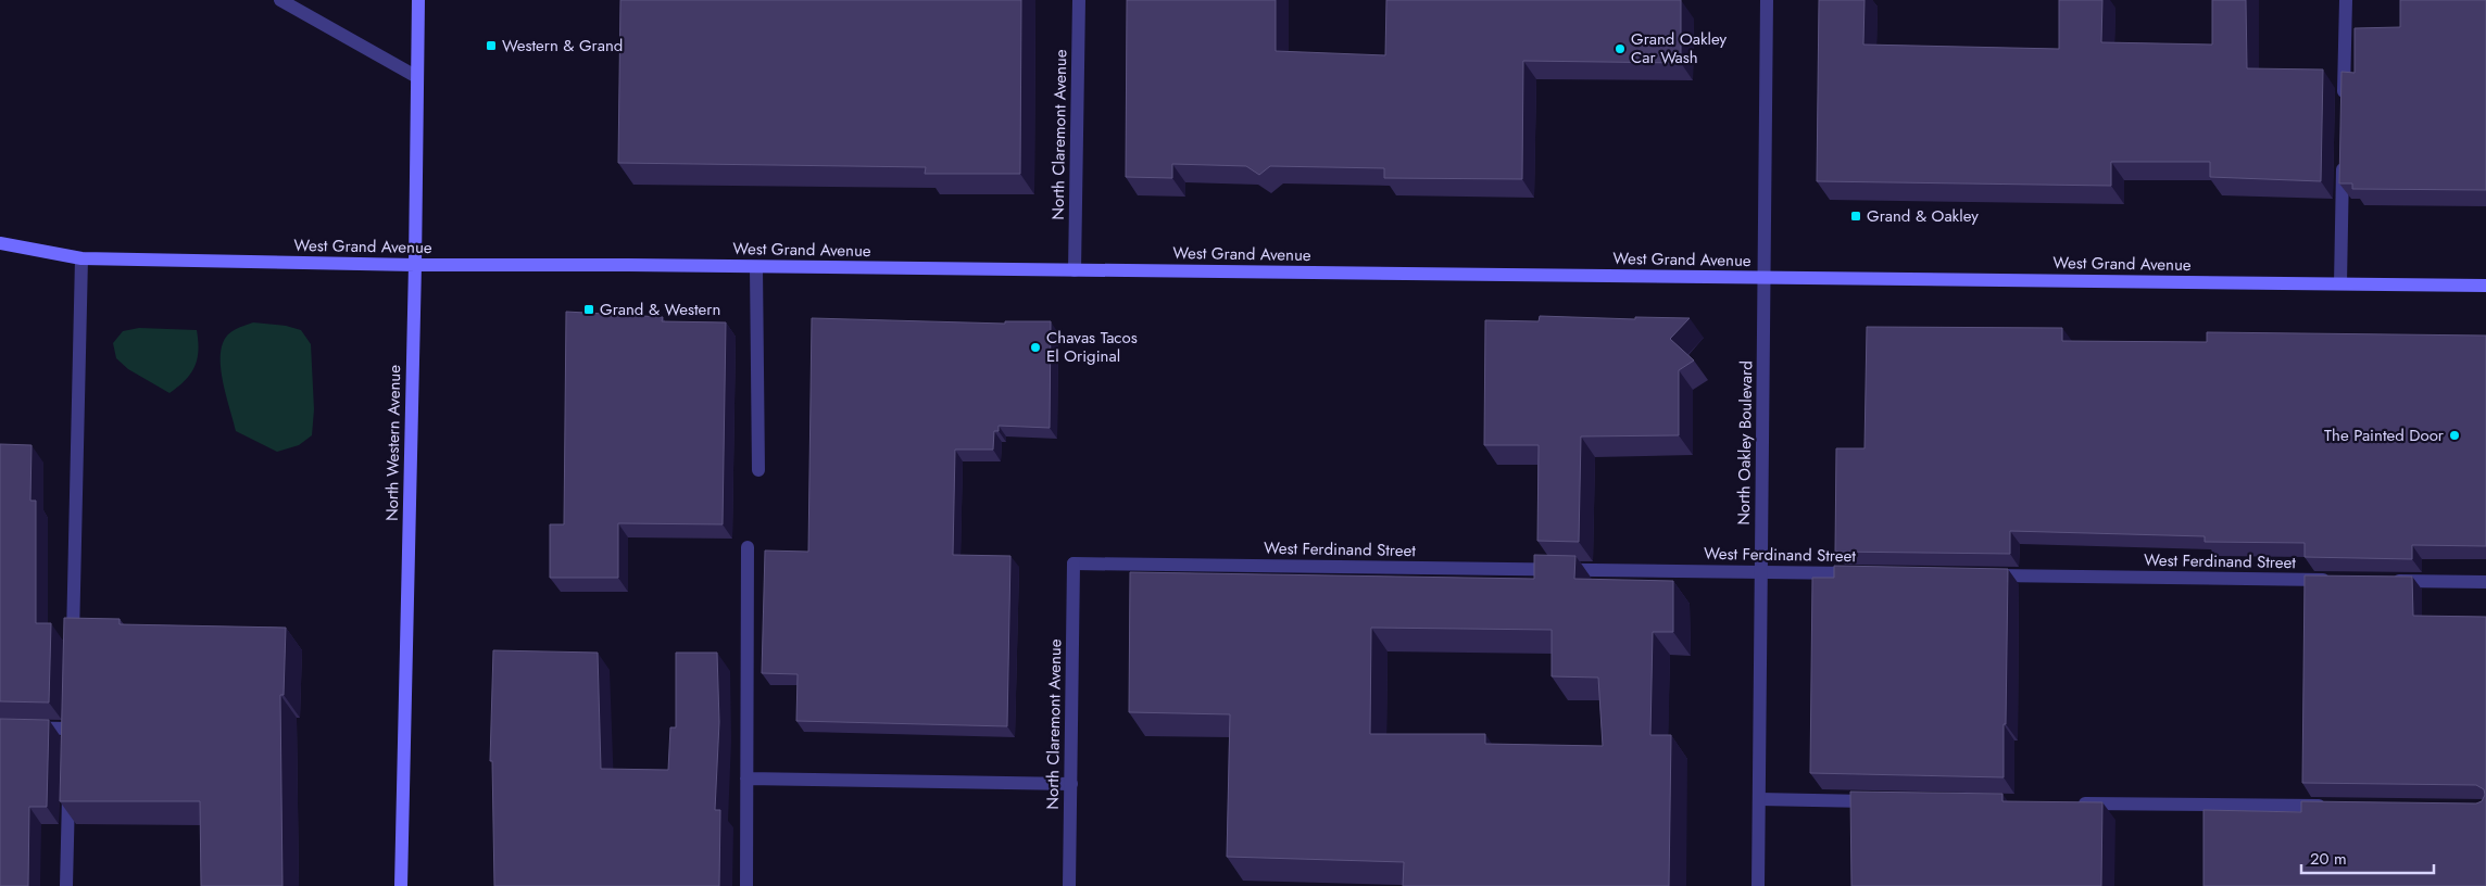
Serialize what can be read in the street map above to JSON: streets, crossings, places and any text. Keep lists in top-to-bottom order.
{
  "streets": {
    "main road": ["West Grand Avenue", "North Western Avenue"],
    "street": ["North Claremont Avenue", "North Oakley Boulevard", "West Ferdinand Street"]
  },
  "crossings": [
    ["North Claremont Avenue", "West Grand Avenue"],
    ["North Claremont Avenue", "West Ferdinand Street"],
    ["West Grand Avenue", "North Western Avenue"],
    ["West Grand Avenue", "North Oakley Boulevard"],
    ["North Oakley Boulevard", "West Ferdinand Street"]
  ],
  "places": {
    "transit": ["Western & Grand", "Grand & Oakley", "Grand & Western"],
    "other": ["Grand Oakley Car Wash", "Chavas Tacos El Original", "The Painted Door"]
  },
  "scale_bar": "20 m"
}
